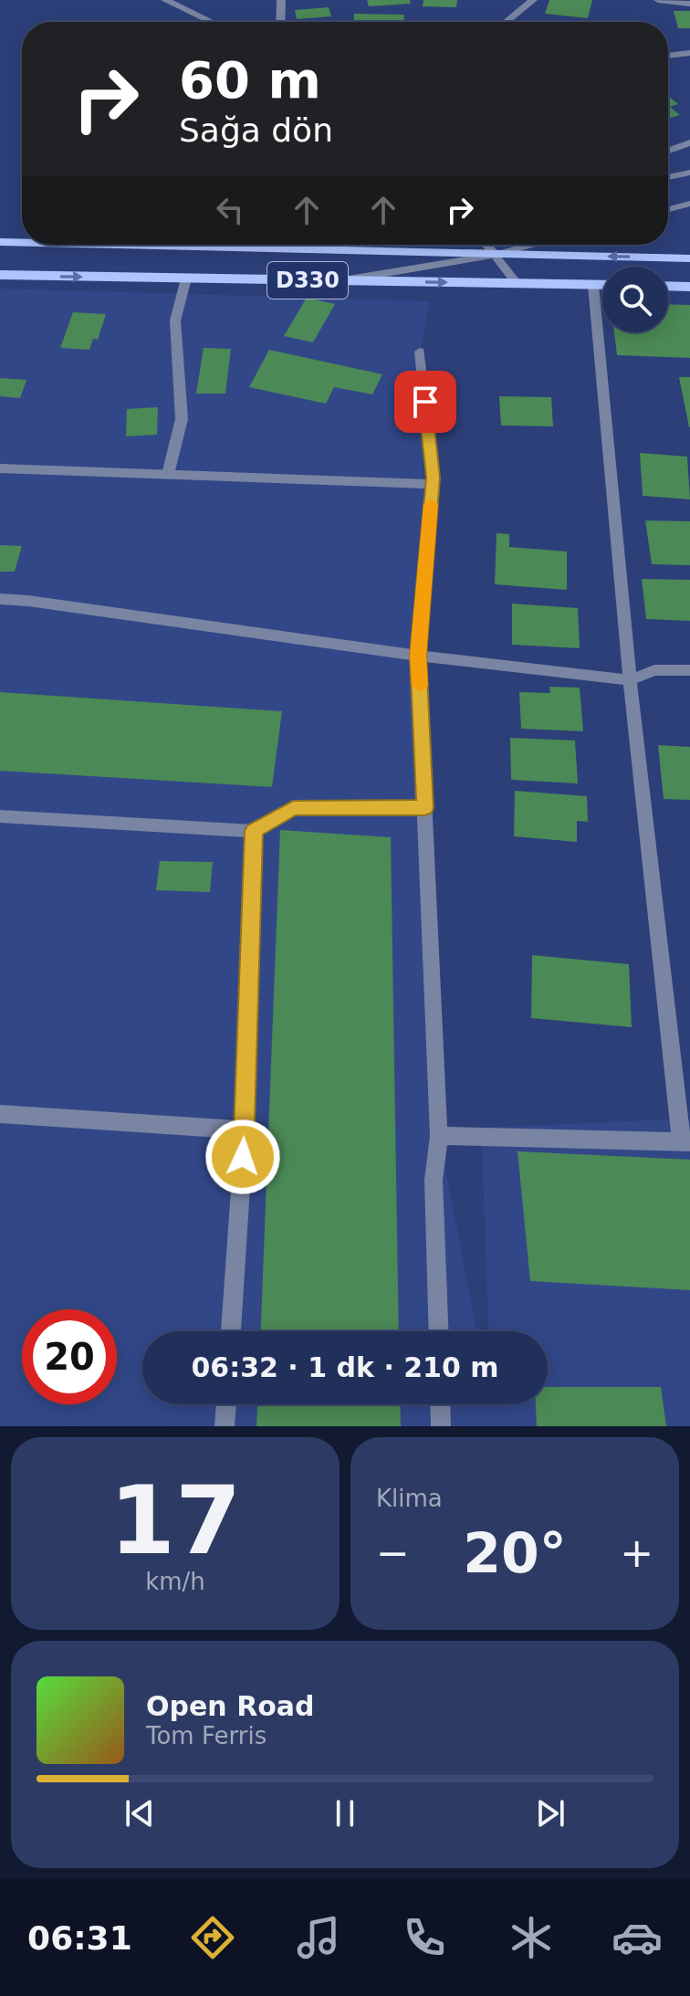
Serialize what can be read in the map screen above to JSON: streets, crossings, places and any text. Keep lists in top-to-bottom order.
{
  "streets": {
    "main road": ["D330"]
  },
  "page": {
    "turn": ["60 m", "Sağa dön"],
    "limit": "20",
    "trip": "06:32 · 1 dk · 210 m",
    "tile": [
      ["17", "km/h"],
      "Klima"
    ],
    "heat": ["−", "20°", "+"],
    "song": ["Open Road", "Tom Ferris"],
    "tabs": "06:31"
  }
}
